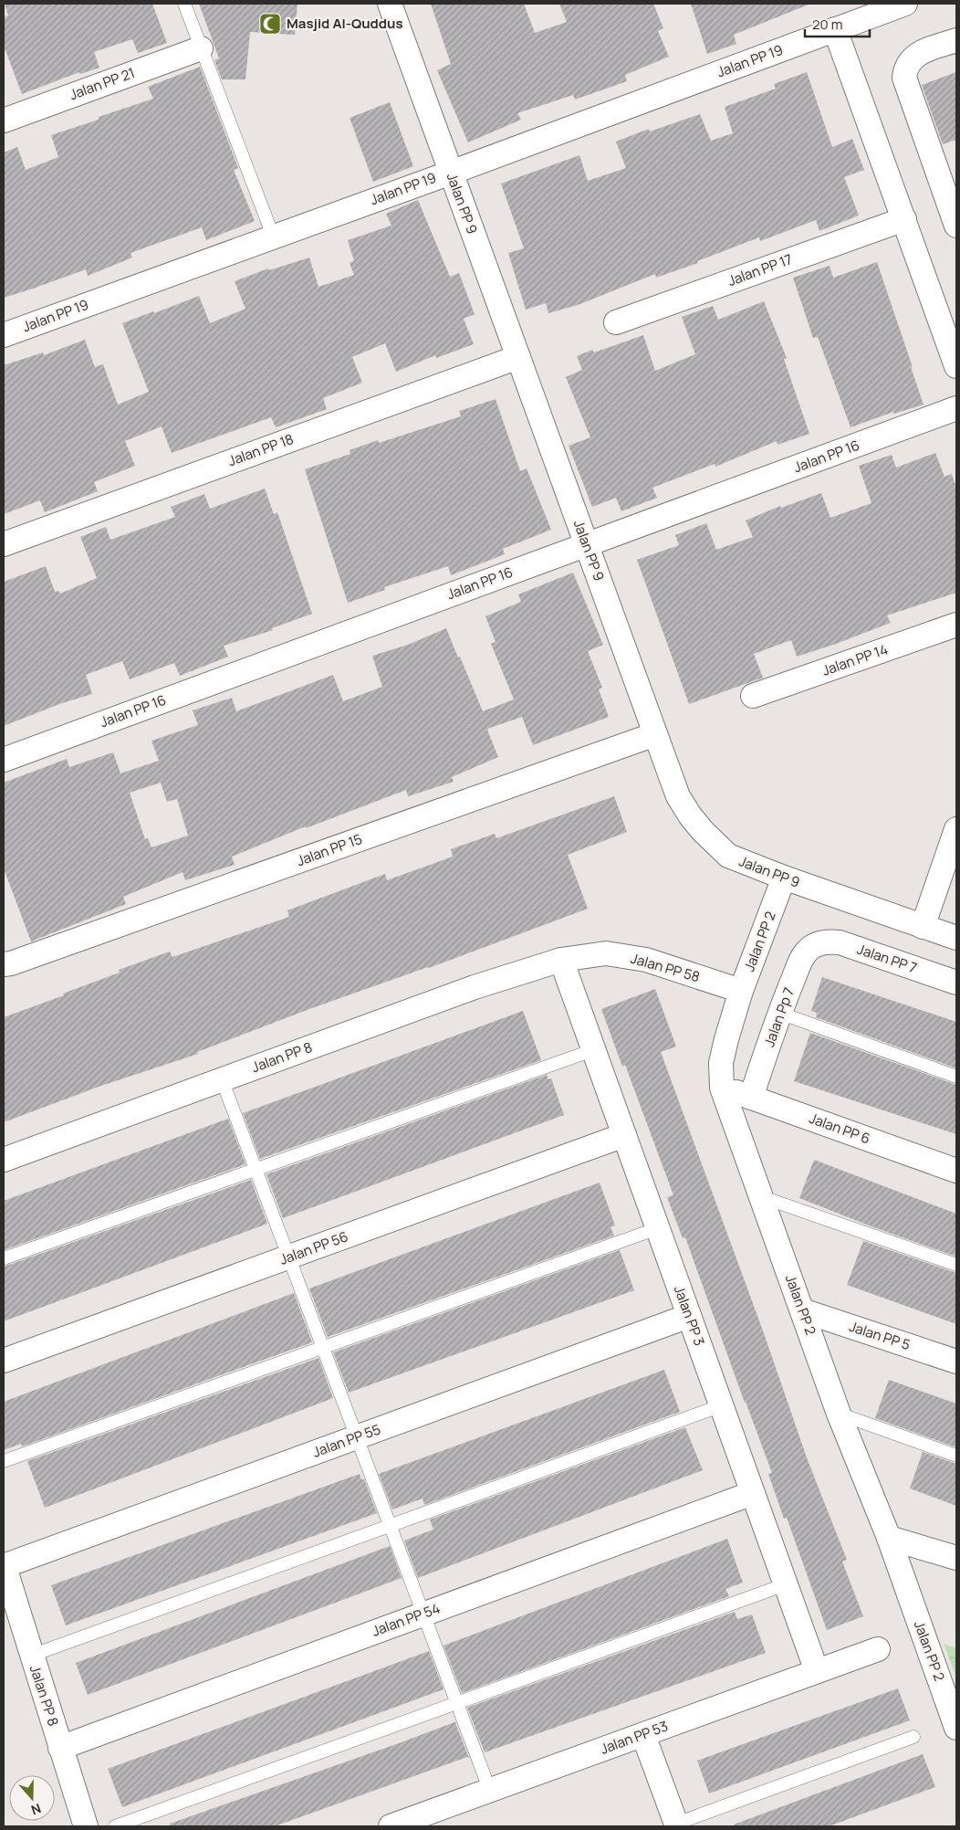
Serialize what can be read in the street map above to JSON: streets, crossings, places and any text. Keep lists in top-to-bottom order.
{
  "streets": {
    "street": [
      "Jalan PP 19",
      "Jalan PP 21",
      "Jalan PP 9",
      "Jalan PP 17",
      "Jalan PP 18",
      "Jalan PP 16",
      "Jalan PP 14",
      "Jalan PP 15",
      "Jalan PP 2",
      "Jalan PP 7",
      "Jalan PP 58",
      "Jalan Pp 7",
      "Jalan PP 8",
      "Jalan PP 6",
      "Jalan PP 56",
      "Jalan PP 3",
      "Jalan PP 5",
      "Jalan PP 55",
      "Jalan PP 54",
      "Jalan PP 53"
    ]
  },
  "crossings": [
    ["Jalan PP 19", "Jalan PP 9"],
    ["Jalan PP 9", "Jalan PP 18"],
    ["Jalan PP 9", "Jalan PP 16"],
    ["Jalan PP 9", "Jalan PP 15"],
    ["Jalan PP 9", "Jalan PP 2"],
    ["Jalan PP 2", "Jalan PP 58"],
    ["Jalan PP 2", "Jalan PP 6"],
    ["Jalan PP 2", "Jalan PP 5"],
    ["Jalan PP 7", "Jalan Pp 7"],
    ["Jalan PP 58", "Jalan PP 8"],
    ["Jalan PP 58", "Jalan PP 3"],
    ["Jalan Pp 7", "Jalan PP 6"],
    ["Jalan PP 8", "Jalan PP 3"],
    ["Jalan PP 8", "Jalan PP 55"],
    ["Jalan PP 8", "Jalan PP 54"],
    ["Jalan PP 56", "Jalan PP 3"],
    ["Jalan PP 3", "Jalan PP 55"],
    ["Jalan PP 3", "Jalan PP 54"],
    ["Jalan PP 3", "Jalan PP 53"]
  ],
  "places": {
    "mosque": ["Masjid Al-Quddus"]
  },
  "scale_bar": "20 m",
  "north": "bottom"
}
